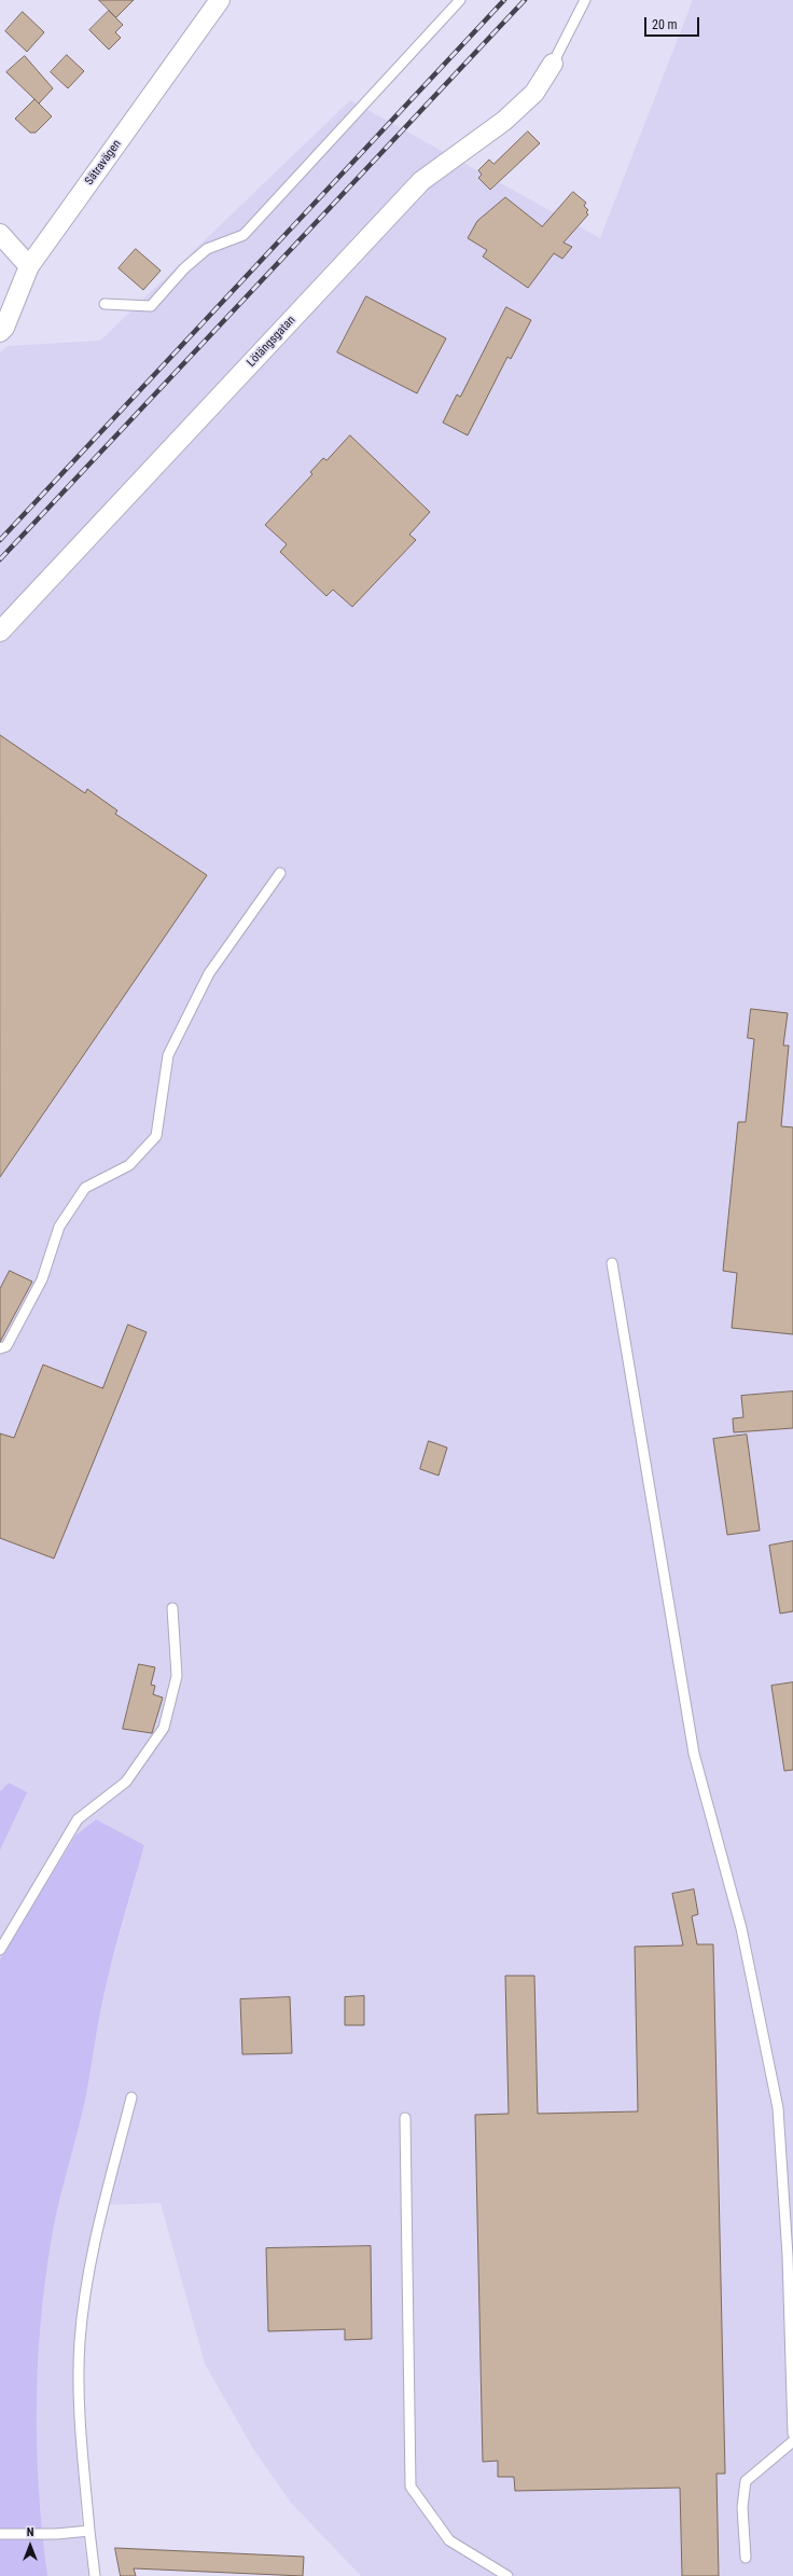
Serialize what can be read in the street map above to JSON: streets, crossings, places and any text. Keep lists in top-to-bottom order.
{
  "streets": {
    "street": ["Sätravägen", "Lötängsgatan"]
  },
  "scale_bar": "20 m",
  "north": "top"
}
